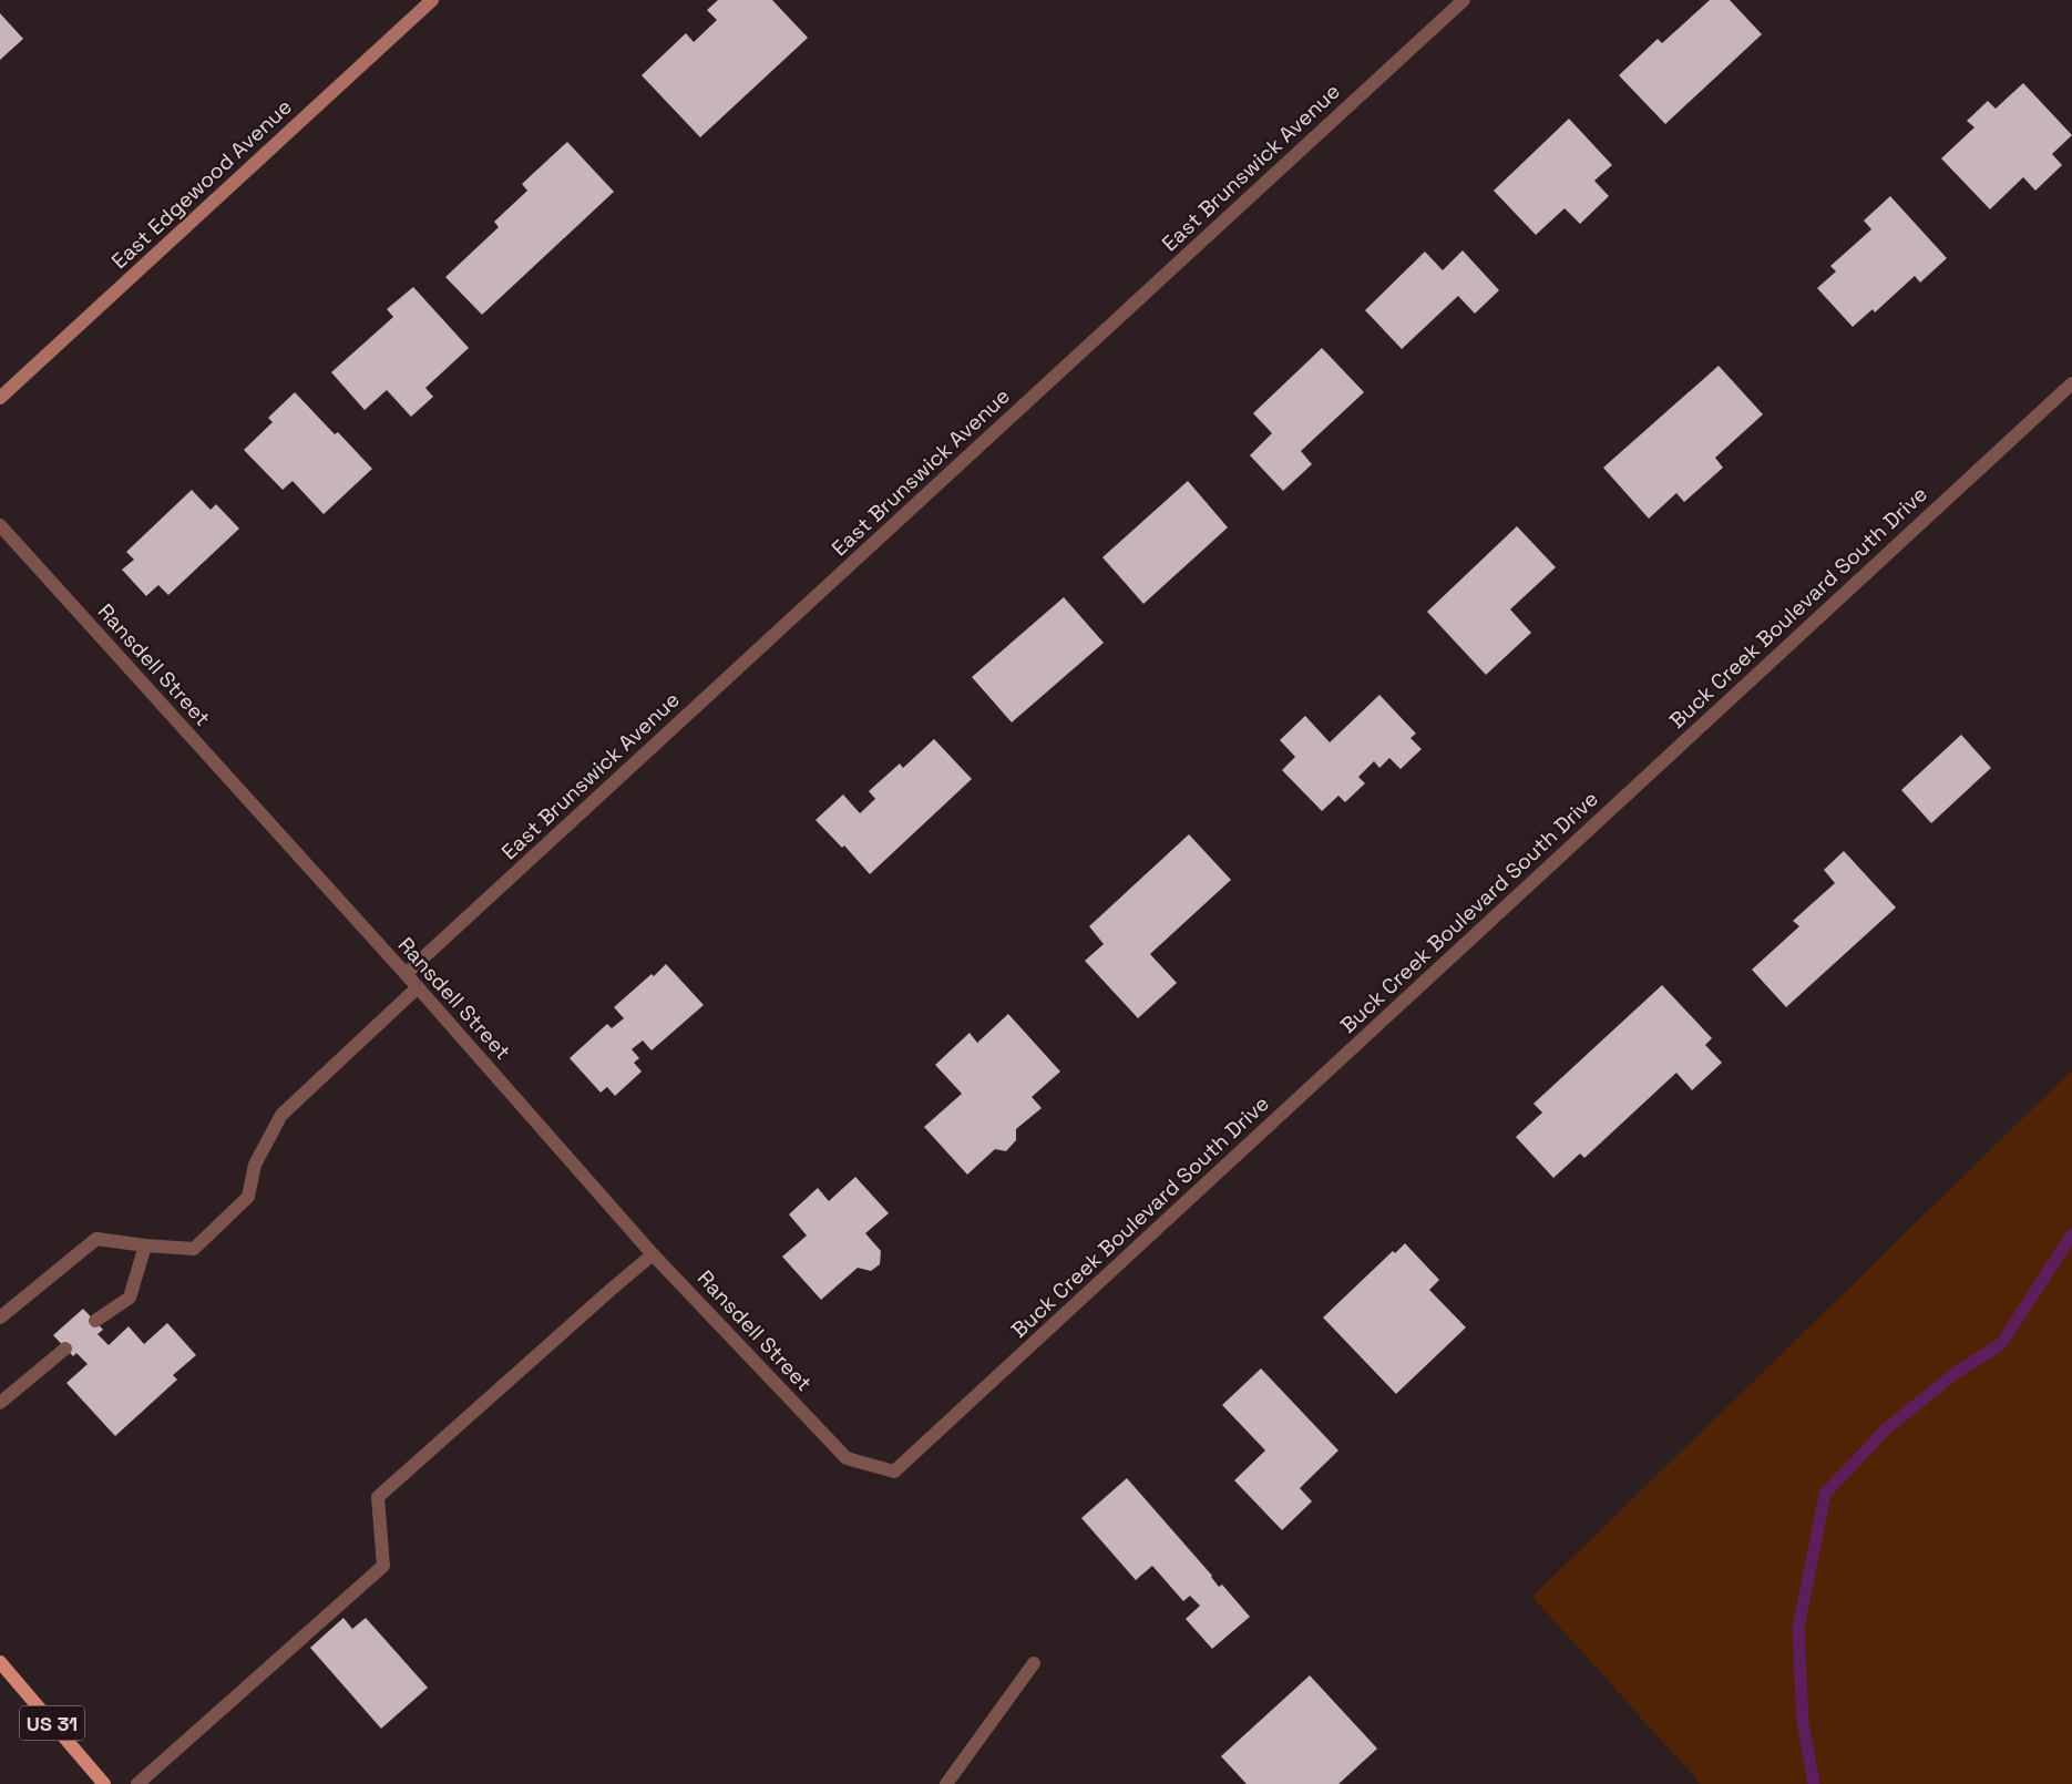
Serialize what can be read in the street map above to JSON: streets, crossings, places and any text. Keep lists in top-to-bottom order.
{
  "streets": {
    "main road": ["East Edgewood Avenue", "US 31"],
    "street": ["East Brunswick Avenue", "Buck Creek Boulevard South Drive", "Ransdell Street"]
  },
  "crossings": [
    ["East Brunswick Avenue", "Ransdell Street"],
    ["Buck Creek Boulevard South Drive", "Ransdell Street"]
  ]
}
